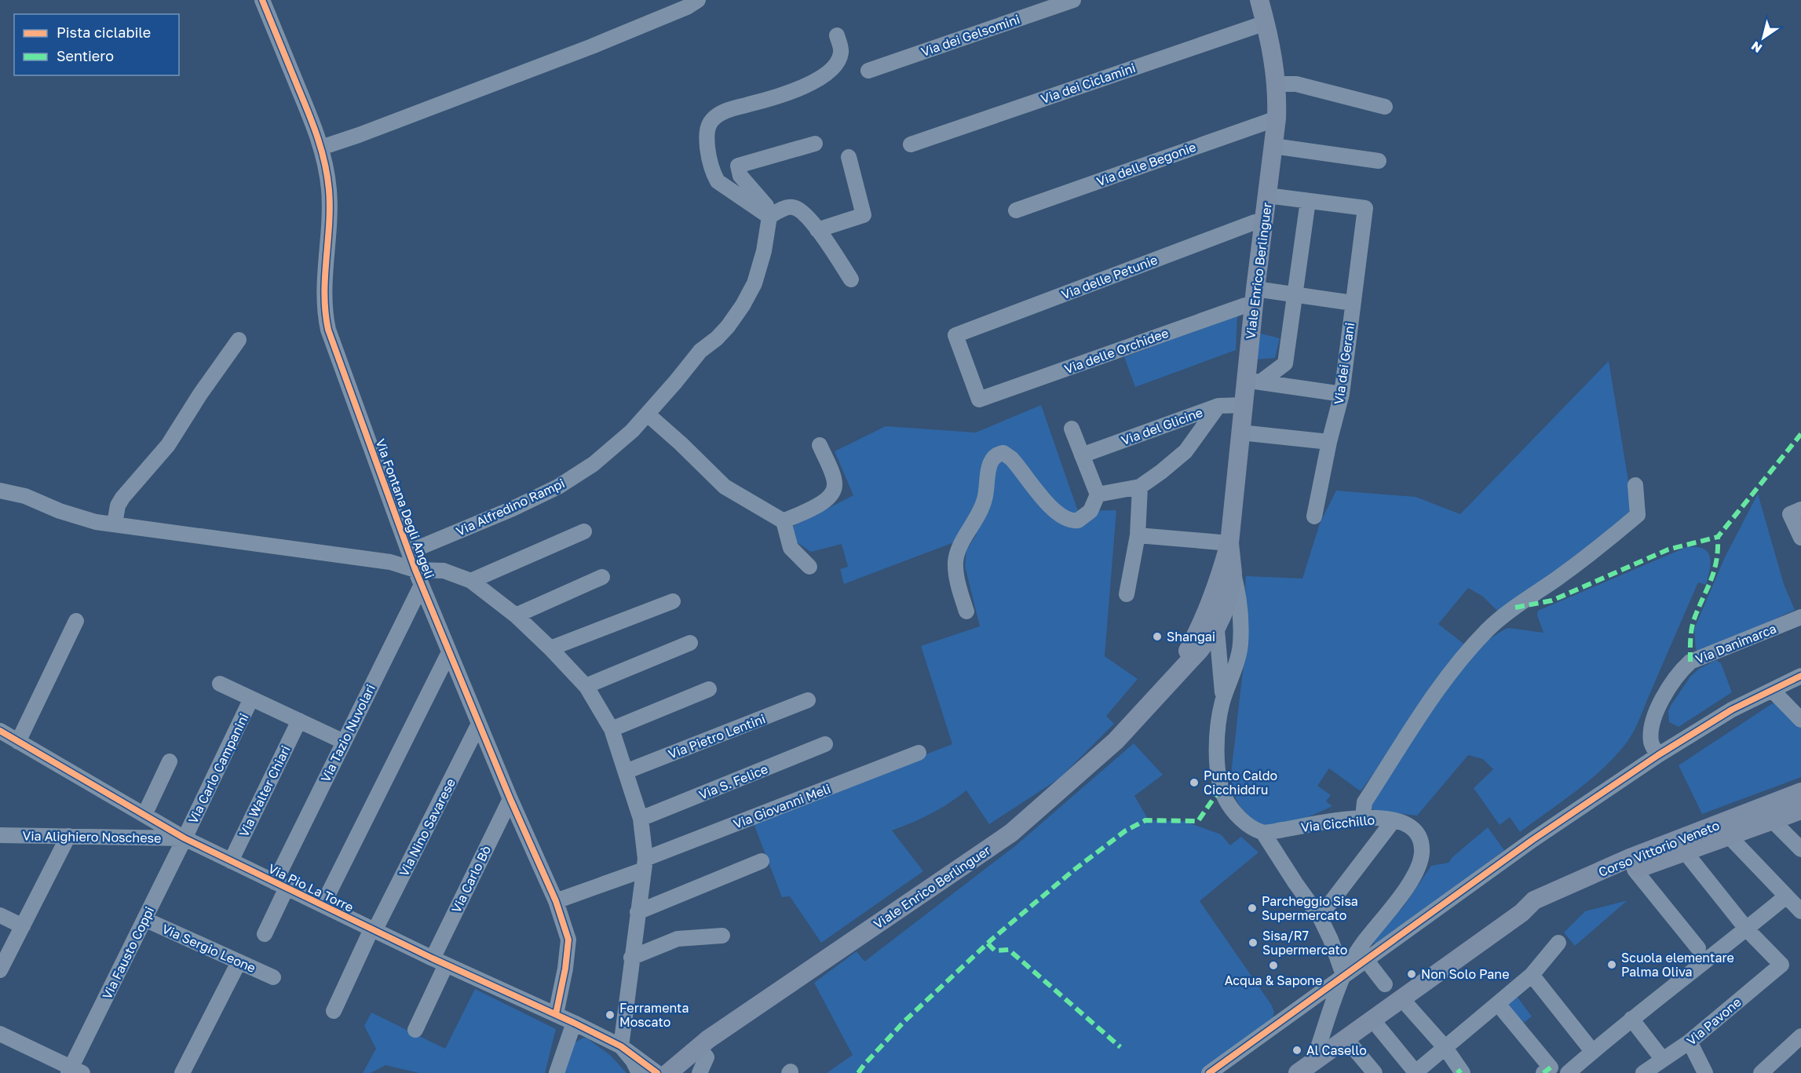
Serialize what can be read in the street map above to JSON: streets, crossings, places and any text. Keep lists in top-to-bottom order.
{
  "streets": {
    "main road": ["Viale Enrico Berlinguer", "Corso Vittorio Veneto"],
    "street": [
      "Via dei Gelsomini",
      "Via dei Ciclamini",
      "Via delle Begonie",
      "Via delle Petunie",
      "Via delle Orchidee",
      "Via dei Gerani",
      "Via del Glicine",
      "Via Alfredino Rampi",
      "Via Fontana Degli Angeli",
      "Via Danimarca",
      "Via Tazio Nuvolari",
      "Via Pietro Lentini",
      "Via Carlo Campanini",
      "Via S. Felice",
      "Via Walter Chiari",
      "Via Giovanni Meli",
      "Via Cicchillo",
      "Via Nino Savarese",
      "Via Alighiero Noschese",
      "Via Carlo Bò",
      "Via Pio La Torre",
      "Via Sergio Leone",
      "Via Fausto Coppi",
      "Via Pavone"
    ]
  },
  "crossings": [
    ["Via dei Ciclamini", "Viale Enrico Berlinguer"],
    ["Via delle Begonie", "Viale Enrico Berlinguer"],
    ["Viale Enrico Berlinguer", "Via delle Petunie"],
    ["Viale Enrico Berlinguer", "Via delle Orchidee"],
    ["Viale Enrico Berlinguer", "Via del Glicine"],
    ["Via delle Petunie", "Via delle Orchidee"],
    ["Via delle Orchidee", "Via dei Gerani"],
    ["Via Alfredino Rampi", "Via Fontana Degli Angeli"],
    ["Via Fontana Degli Angeli", "Via Tazio Nuvolari"],
    ["Via Fontana Degli Angeli", "Via Giovanni Meli"],
    ["Via Fontana Degli Angeli", "Via Nino Savarese"],
    ["Via Fontana Degli Angeli", "Via Carlo Bò"],
    ["Via Fontana Degli Angeli", "Via Pio La Torre"],
    ["Via Tazio Nuvolari", "Via Pio La Torre"],
    ["Via Carlo Campanini", "Via Alighiero Noschese"],
    ["Via Carlo Campanini", "Via Pio La Torre"],
    ["Via Carlo Campanini", "Via Fausto Coppi"],
    ["Via Walter Chiari", "Via Pio La Torre"],
    ["Via Cicchillo", "Corso Vittorio Veneto"],
    ["Via Nino Savarese", "Via Pio La Torre"],
    ["Via Alighiero Noschese", "Via Pio La Torre"],
    ["Via Alighiero Noschese", "Via Fausto Coppi"],
    ["Via Carlo Bò", "Via Pio La Torre"],
    ["Via Pio La Torre", "Via Fausto Coppi"],
    ["Via Sergio Leone", "Via Fausto Coppi"]
  ],
  "places": [
    "Shangai",
    "Punto Caldo Cicchiddru",
    "Parcheggio Sisa Supermercato",
    "Sisa/R7 Supermercato",
    "Scuola elementare Palma Oliva",
    "Acqua & Sapone",
    "Non Solo Pane",
    "Ferramenta Moscato",
    "Al Casello"
  ],
  "legend": ["Pista ciclabile", "Sentiero"],
  "north": "bottom left"
}
